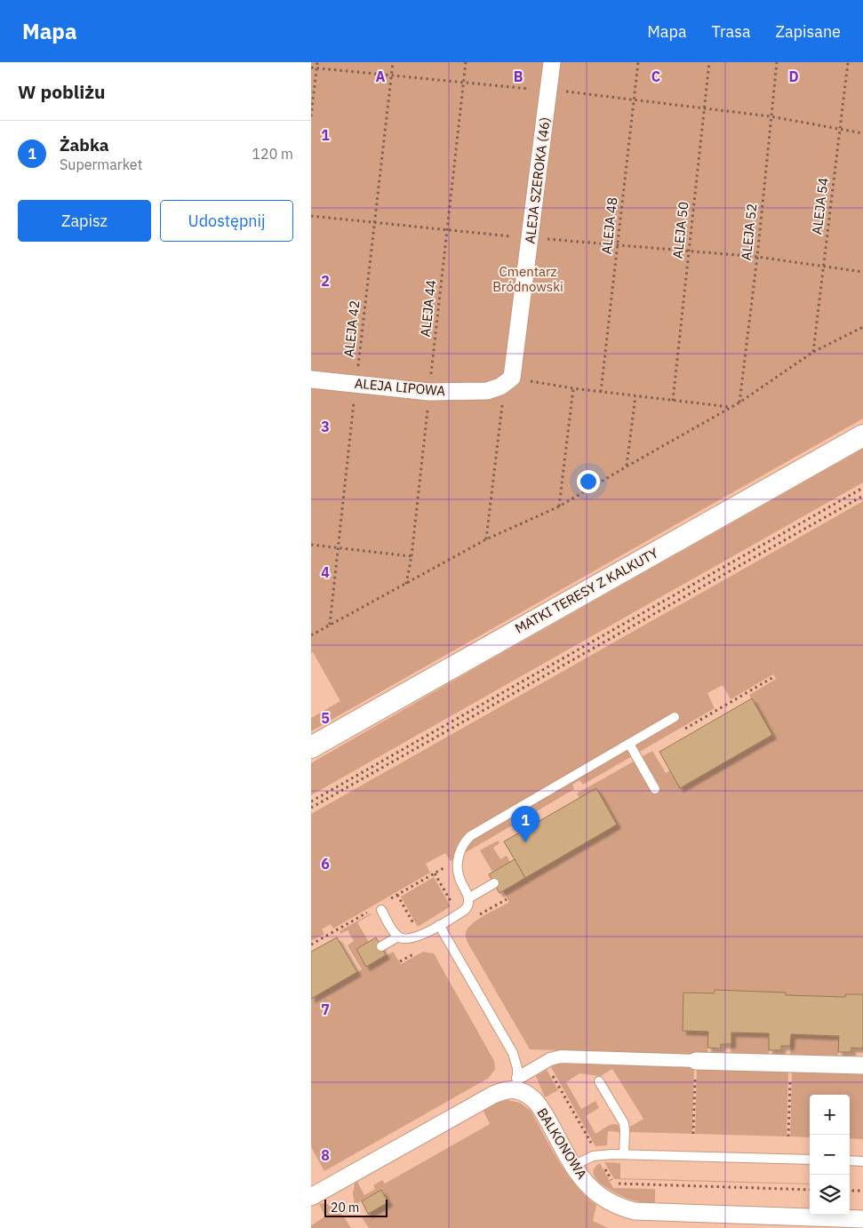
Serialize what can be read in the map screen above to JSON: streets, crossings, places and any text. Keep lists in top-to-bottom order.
{
  "streets": {
    "street": [
      "ALEJA SZEROKA (46)",
      "ALEJA LIPOWA",
      "MATKI TERESY Z KALKUTY",
      "BALKONOWA"
    ],
    "path": [
      "ALEJA 54",
      "ALEJA 48",
      "ALEJA 50",
      "ALEJA 52",
      "ALEJA 44",
      "ALEJA 42"
    ]
  },
  "crossings": [
    ["ALEJA SZEROKA (46)", "ALEJA LIPOWA"],
    ["ALEJA 44", "ALEJA LIPOWA"],
    ["ALEJA 42", "ALEJA LIPOWA"]
  ],
  "parks": ["Cmentarz Bródnowski"],
  "scale_bar": "20 m",
  "page": {
    "header": "Mapa",
    "nav": ["Mapa", "Trasa", "Zapisane"],
    "heading": "W pobliżu",
    "list": [
      {
        "mark": "1",
        "name": "Żabka",
        "note": "Supermarket",
        "value": "120 m"
      }
    ],
    "buttons": ["Zapisz", "Udostępnij"],
    "pins": "1",
    "map_buttons": ["+", "−"],
    "scale": "20 m"
  },
  "grid": {
    "columns": [
      "A",
      "B",
      "C",
      "D"
    ],
    "rows": [
      "1",
      "2",
      "3",
      "4",
      "5",
      "6",
      "7",
      "8"
    ]
  }
}
